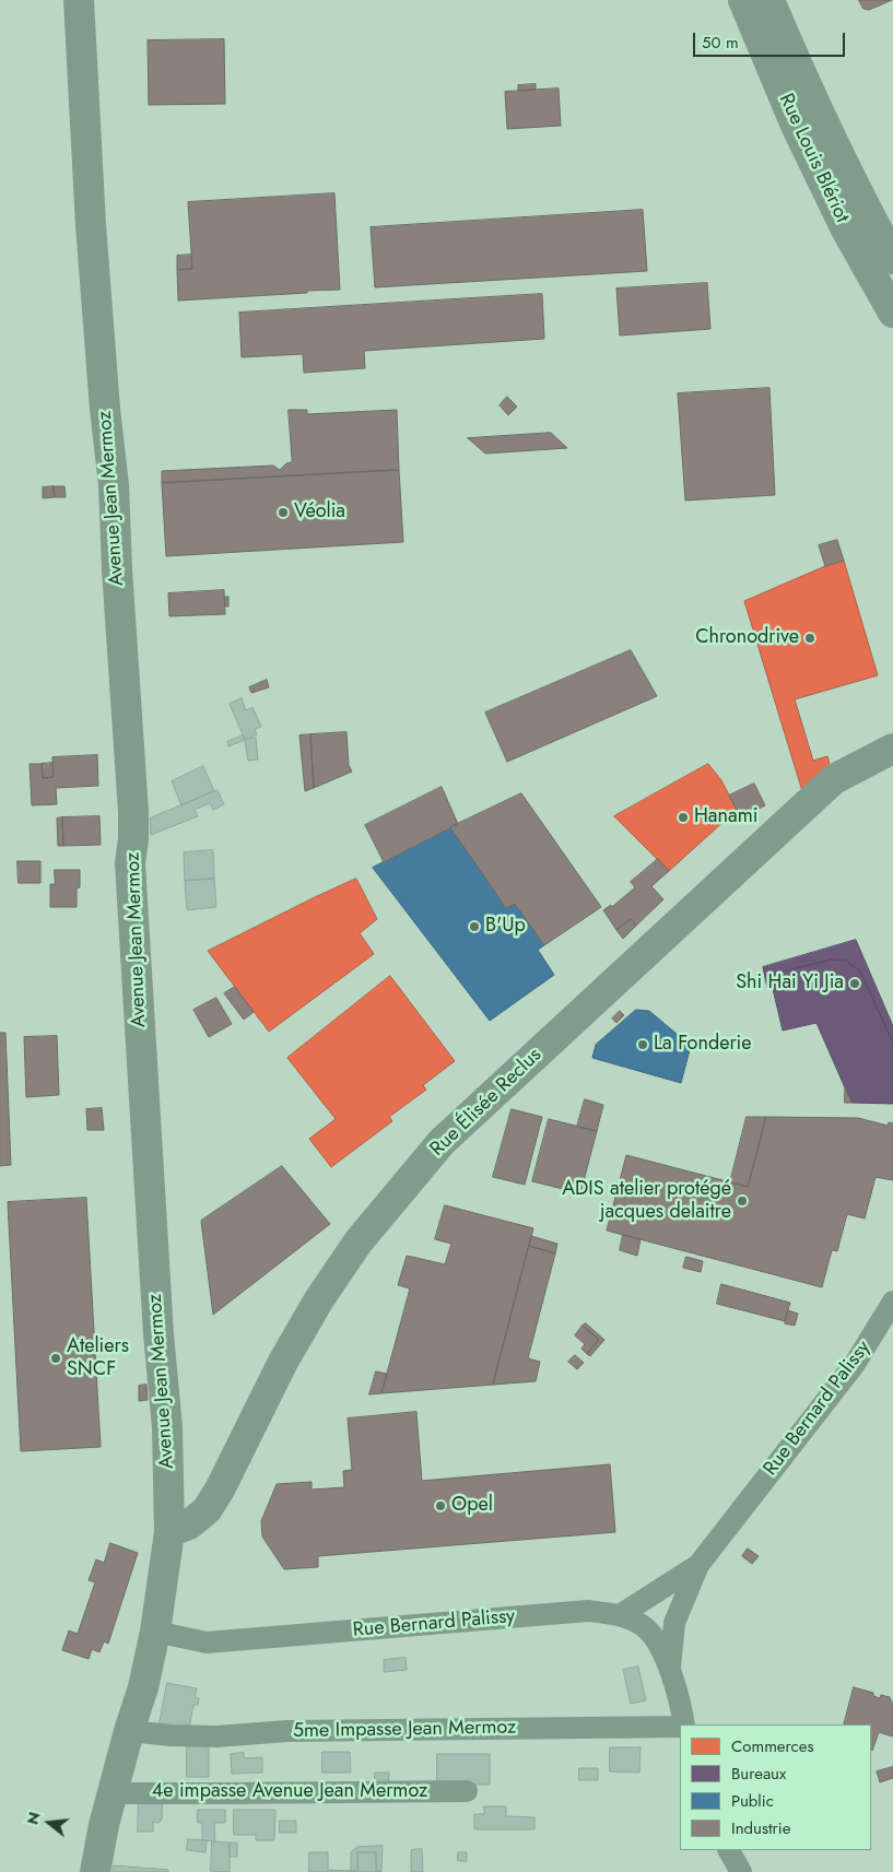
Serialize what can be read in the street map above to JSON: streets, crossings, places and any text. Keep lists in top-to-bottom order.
{
  "streets": {
    "main road": ["Rue Louis Blériot", "Avenue Jean Mermoz", "Rue Élisée Reclus"],
    "street": ["Rue Bernard Palissy", "5me Impasse Jean Mermoz", "4e impasse Avenue Jean Mermoz"]
  },
  "crossings": [
    ["Avenue Jean Mermoz", "Rue Élisée Reclus"],
    ["Avenue Jean Mermoz", "Rue Bernard Palissy"],
    ["Avenue Jean Mermoz", "5me Impasse Jean Mermoz"],
    ["Avenue Jean Mermoz", "4e impasse Avenue Jean Mermoz"]
  ],
  "places": [
    "Véolia",
    "Chronodrive",
    "Hanami",
    "B'Up",
    "Shi Hai Yi Jia",
    "La Fonderie",
    "ADIS atelier protégé jacques delaitre",
    "Ateliers SNCF",
    "Opel"
  ],
  "legend": [
    "Commerces",
    "Bureaux",
    "Public",
    "Industrie"
  ],
  "scale_bar": "50 m",
  "north": "left"
}
